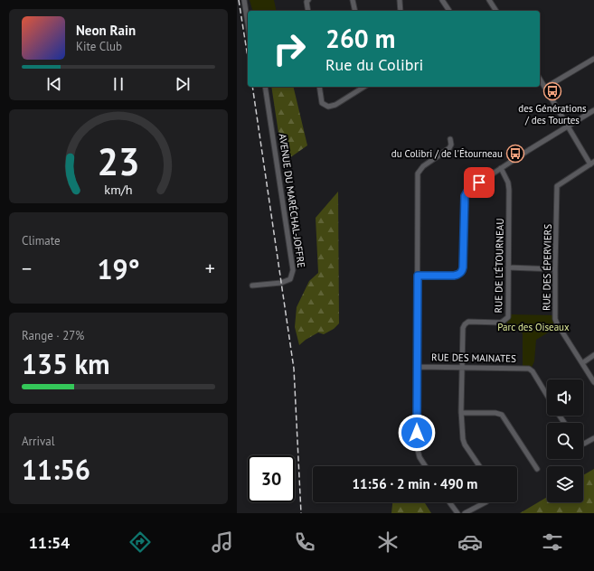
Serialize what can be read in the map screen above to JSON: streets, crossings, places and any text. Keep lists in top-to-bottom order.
{
  "streets": {
    "street": [
      "AVENUE DU MARÉCHAL-JOFFRE",
      "RUE DE L'ÉTOURNEAU",
      "RUE DES ÉPERVIERS",
      "RUE DES MAINATES"
    ]
  },
  "crossings": [
    ["RUE DE L'ÉTOURNEAU", "RUE DES MAINATES"]
  ],
  "parks": ["Parc des Oiseaux"],
  "places": {
    "bus stop": ["des Générations / des Tourtes", "du Colibri / de l'Étourneau"]
  },
  "page": {
    "turn": ["260 m", "Rue du Colibri"],
    "song": ["Neon Rain", "Kite Club"],
    "tile": [
      "Climate",
      ["Range · 27%", "135 km"],
      ["Arrival", "11:56"]
    ],
    "heat": ["−", "19°", "+"],
    "limit": "30",
    "trip": "11:56 · 2 min · 490 m",
    "tabs": "11:54",
    "gauge": ["23", "km/h"]
  }
}
